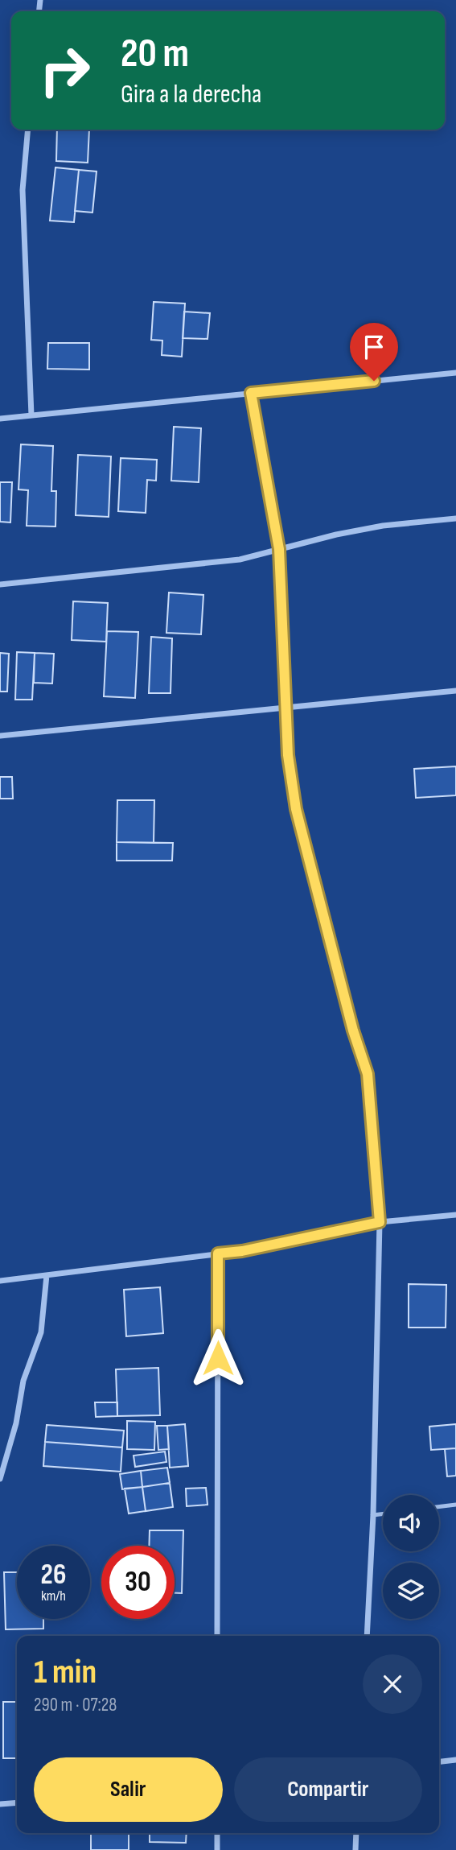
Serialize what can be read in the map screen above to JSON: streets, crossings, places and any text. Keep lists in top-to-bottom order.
{
  "page": {
    "turn": ["20 m", "Gira a la derecha"],
    "speed": "26 km/h",
    "limit": "30",
    "heading": ["1 min", "290 m · 07:28"],
    "buttons": ["Salir", "Compartir"]
  }
}
